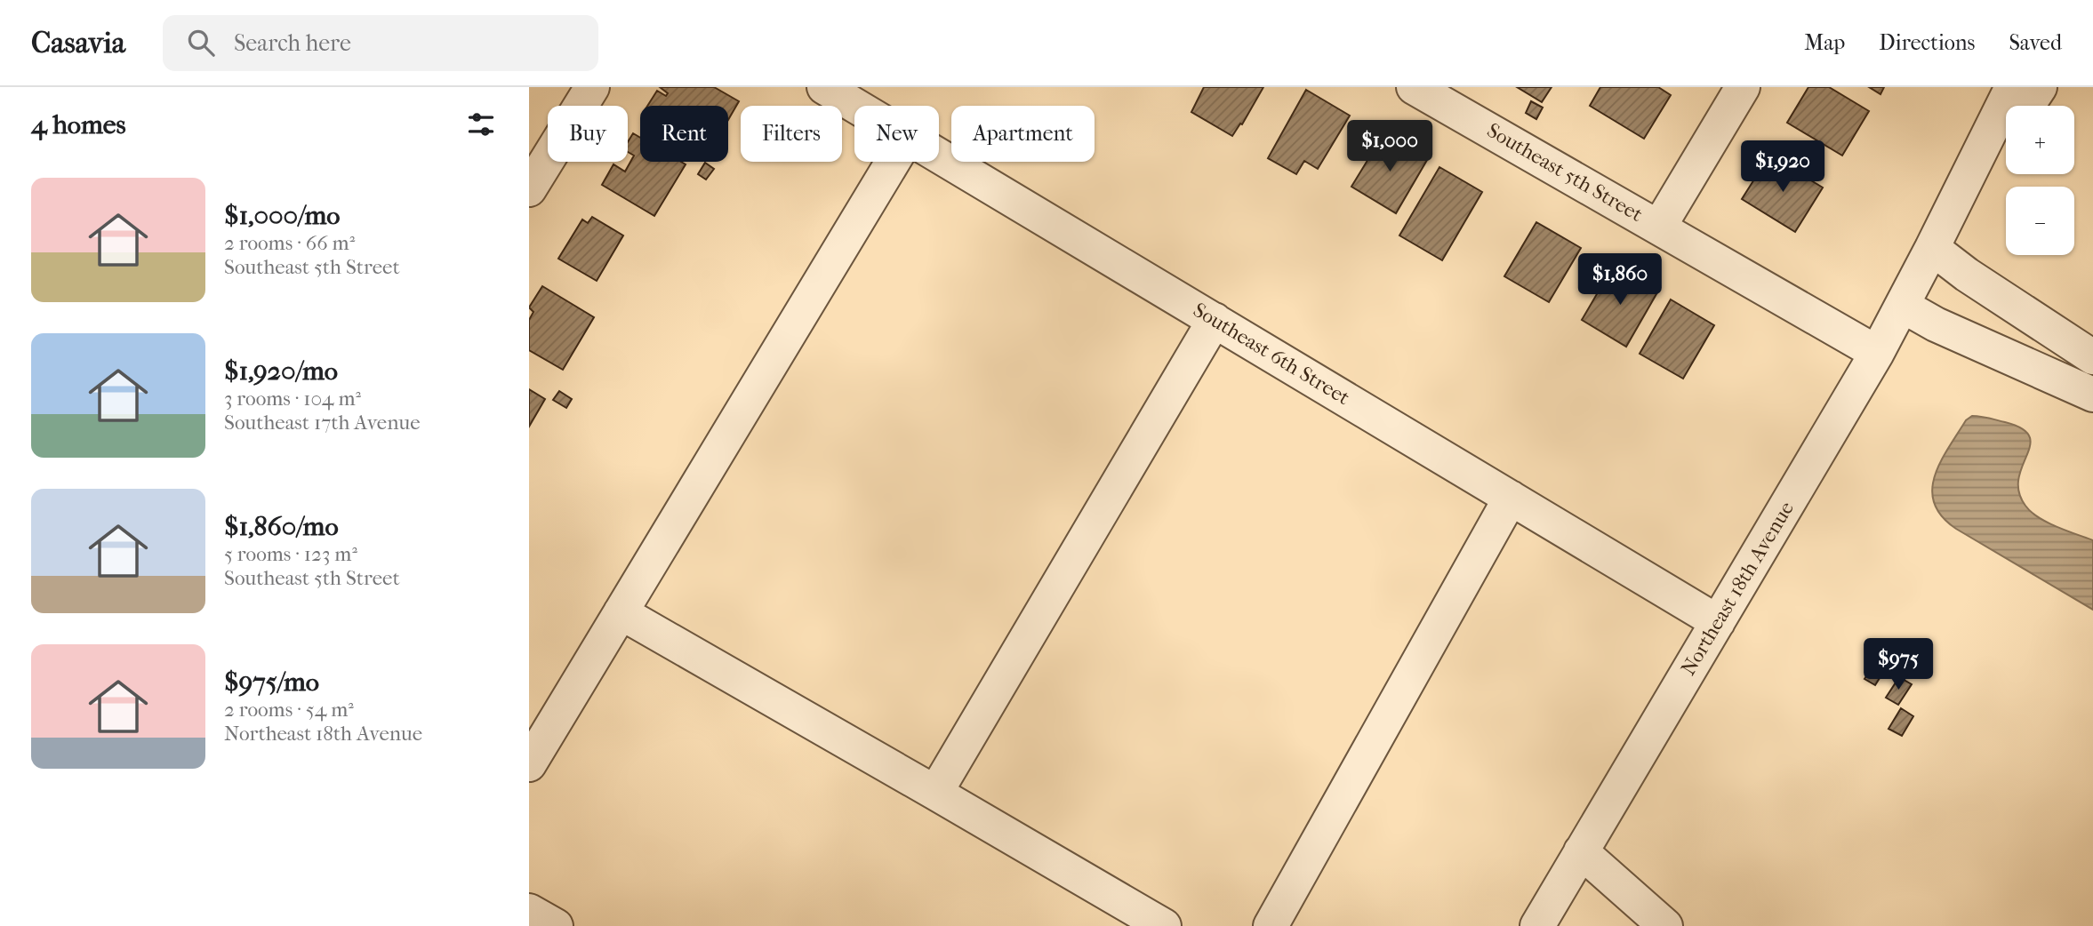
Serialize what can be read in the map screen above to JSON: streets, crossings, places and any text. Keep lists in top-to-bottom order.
{
  "streets": {
    "street": ["Southeast 5th Street", "Southeast 6th Street", "Northeast 18th Avenue"]
  },
  "crossings": [
    ["Southeast 5th Street", "Northeast 18th Avenue"],
    ["Southeast 6th Street", "Northeast 18th Avenue"]
  ],
  "page": {
    "header": "Casavia",
    "search": "Search here",
    "nav": ["Map", "Directions", "Saved"],
    "heading": "4 homes",
    "map_buttons": ["+", "−"],
    "chip": [
      "Buy",
      "Rent",
      "Filters",
      "New",
      "Apartment"
    ],
    "price": [
      "$1,000",
      "$1,920",
      "$1,860",
      "$975"
    ],
    "list": [
      {
        "name": "$1,000/mo",
        "note": "2 rooms · 66 m² · Southeast 5th Street"
      },
      {
        "name": "$1,920/mo",
        "note": "3 rooms · 104 m² · Southeast 17th Avenue"
      },
      {
        "name": "$1,860/mo",
        "note": "5 rooms · 123 m² · Southeast 5th Street"
      },
      {
        "name": "$975/mo",
        "note": "2 rooms · 54 m² · Northeast 18th Avenue"
      }
    ]
  }
}
